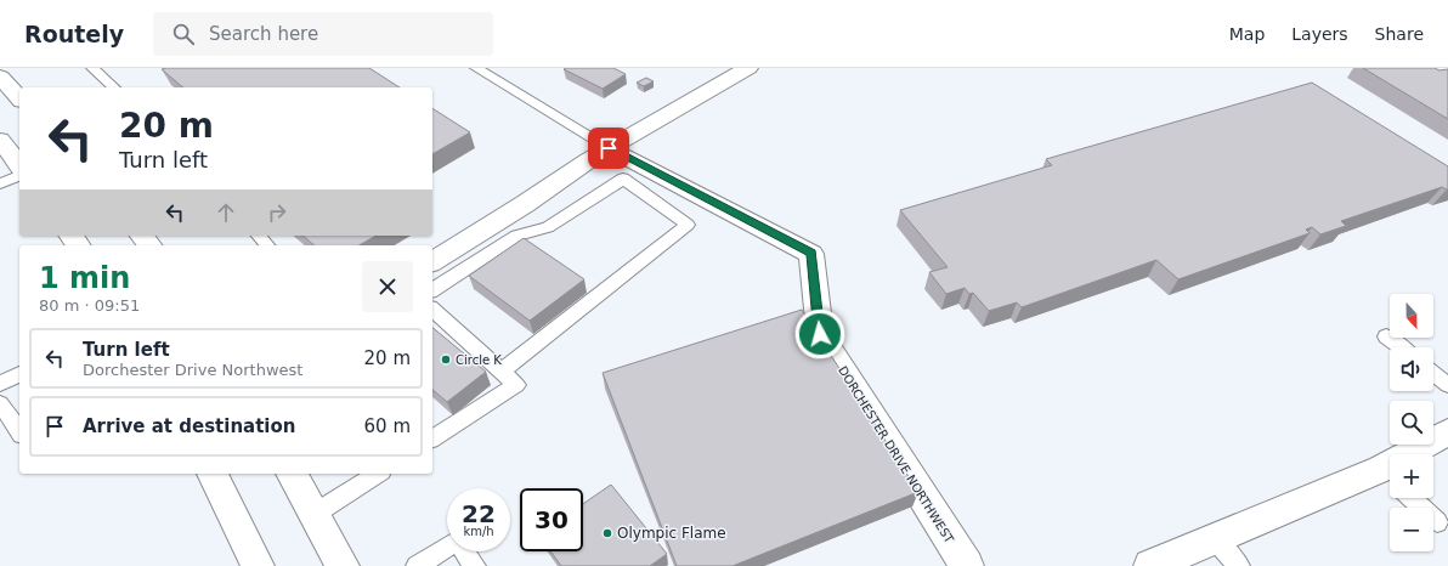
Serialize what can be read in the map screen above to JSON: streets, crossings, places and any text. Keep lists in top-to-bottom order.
{
  "streets": {
    "street": ["DORCHESTER DRIVE NORTHWEST"]
  },
  "places": ["Circle K", "Olympic Flame"],
  "north": "bottom",
  "page": {
    "header": "Routely",
    "search": "Search here",
    "nav": ["Map", "Layers", "Share"],
    "turn": ["20 m", "Turn left"],
    "heading": ["1 min", "80 m · 09:51"],
    "map_buttons": ["+", "−"],
    "list": [
      {
        "name": "Turn left",
        "note": "Dorchester Drive Northwest",
        "value": "20 m"
      },
      {
        "name": "Arrive at destination",
        "value": "60 m"
      }
    ],
    "speed": "22 km/h",
    "limit": "30"
  }
}
